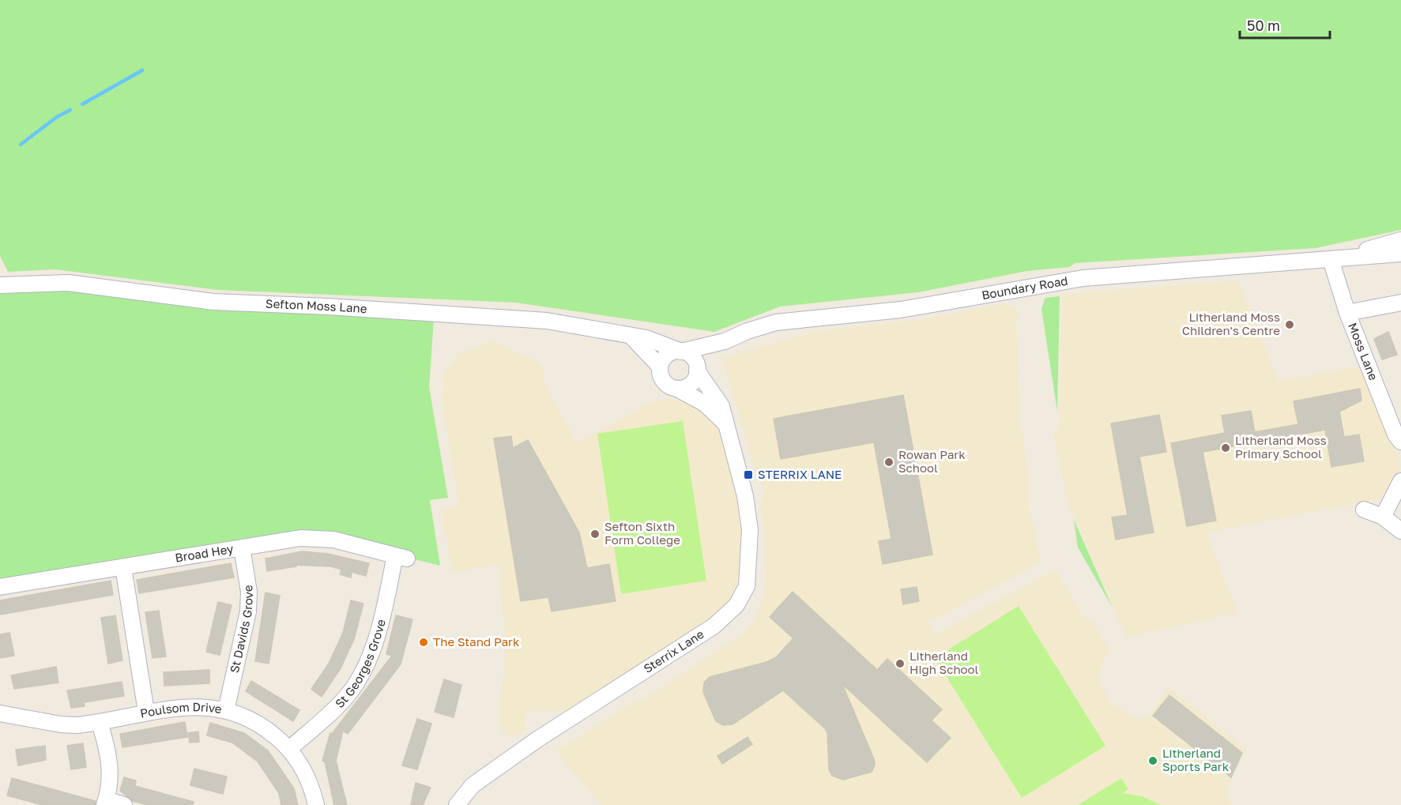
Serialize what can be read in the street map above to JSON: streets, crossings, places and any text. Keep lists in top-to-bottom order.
{
  "streets": {
    "street": [
      "Boundary Road",
      "Sefton Moss Lane",
      "Moss Lane",
      "Broad Hey",
      "St Davids Grove",
      "Sterrix Lane",
      "St Georges Grove",
      "Poulsom Drive"
    ]
  },
  "crossings": [
    ["Boundary Road", "Sefton Moss Lane"],
    ["Boundary Road", "Moss Lane"],
    ["Boundary Road", "Sterrix Lane"],
    ["Sefton Moss Lane", "Sterrix Lane"],
    ["Broad Hey", "St Davids Grove"],
    ["Broad Hey", "St Georges Grove"],
    ["St Davids Grove", "Poulsom Drive"],
    ["St Georges Grove", "Poulsom Drive"]
  ],
  "places": {
    "other": [
      "Litherland Moss Children's Centre",
      "Litherland Moss Primary School",
      "Rowan Park School",
      "Sefton Sixth Form College",
      "The Stand Park",
      "Litherland High School",
      "Litherland Sports Park"
    ],
    "transit": ["STERRIX LANE"]
  },
  "scale_bar": "50 m"
}
